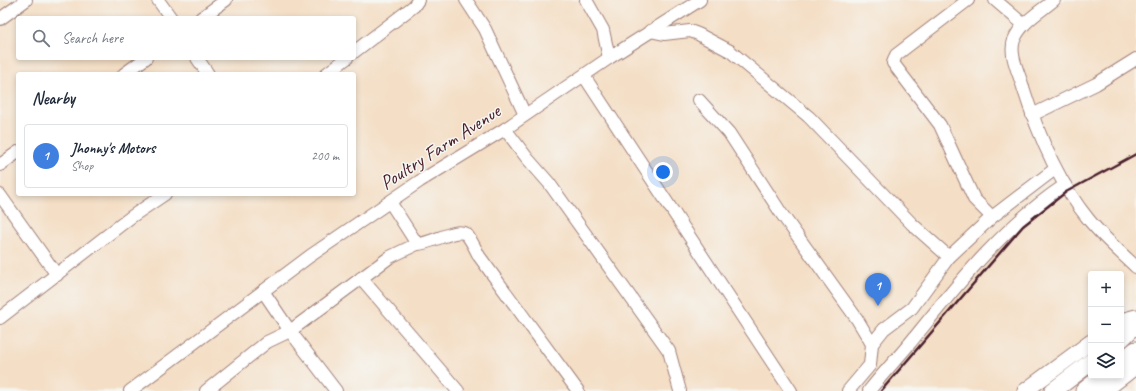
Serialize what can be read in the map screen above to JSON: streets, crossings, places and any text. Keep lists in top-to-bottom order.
{
  "streets": {
    "street": ["Poultry Farm Avenue"]
  },
  "page": {
    "search": "Search here",
    "heading": "Nearby",
    "list": [
      {
        "mark": "1",
        "name": "Jhonny's Motors",
        "note": "Shop",
        "value": "200 m"
      }
    ],
    "map_buttons": ["+", "−"],
    "pins": "1"
  }
}
